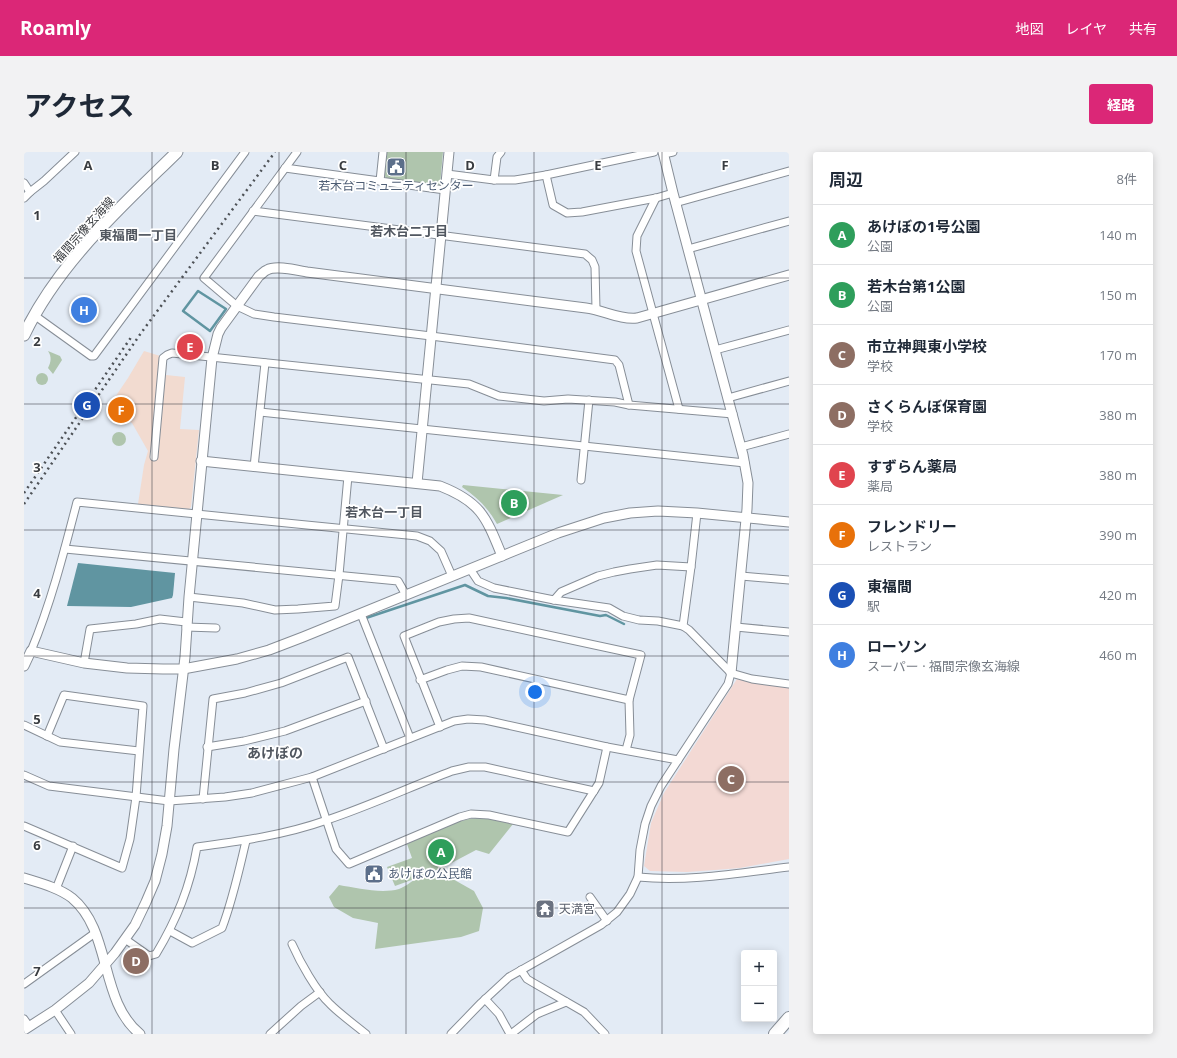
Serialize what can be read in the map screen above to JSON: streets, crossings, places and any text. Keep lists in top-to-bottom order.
{
  "streets": {
    "main road": ["福間宗像玄海線"]
  },
  "districts": [
    "若木台二丁目",
    "東福間一丁目",
    "若木台一丁目",
    "あけぼの"
  ],
  "places": {
    "public building": ["若木台コミュ二ティセンター", "あけぼの公民館"],
    "temple": ["天満宮"]
  },
  "page": {
    "header": "Roamly",
    "nav": ["地図", "レイヤ", "共有"],
    "title": "アクセス",
    "buttons": "経路",
    "heading": ["周辺", "8件"],
    "list": [
      {
        "mark": "A",
        "name": "あけぼの1号公園",
        "note": "公園",
        "value": "140 m"
      },
      {
        "mark": "B",
        "name": "若木台第1公園",
        "note": "公園",
        "value": "150 m"
      },
      {
        "mark": "C",
        "name": "市立神興東小学校",
        "note": "学校",
        "value": "170 m"
      },
      {
        "mark": "D",
        "name": "さくらんぼ保育園",
        "note": "学校",
        "value": "380 m"
      },
      {
        "mark": "E",
        "name": "すずらん薬局",
        "note": "薬局",
        "value": "380 m"
      },
      {
        "mark": "F",
        "name": "フレンドリー",
        "note": "レストラン",
        "value": "390 m"
      },
      {
        "mark": "G",
        "name": "東福間",
        "note": "駅",
        "value": "420 m"
      },
      {
        "mark": "H",
        "name": "ローソン",
        "note": "スーパー · 福間宗像玄海線",
        "value": "460 m"
      }
    ],
    "pins": [
      "H",
      "E",
      "G",
      "F",
      "B",
      "C",
      "A",
      "D"
    ],
    "map_buttons": ["+", "−"]
  },
  "grid": {
    "columns": [
      "A",
      "B",
      "C",
      "D",
      "E",
      "F"
    ],
    "rows": [
      "1",
      "2",
      "3",
      "4",
      "5",
      "6",
      "7"
    ]
  }
}
